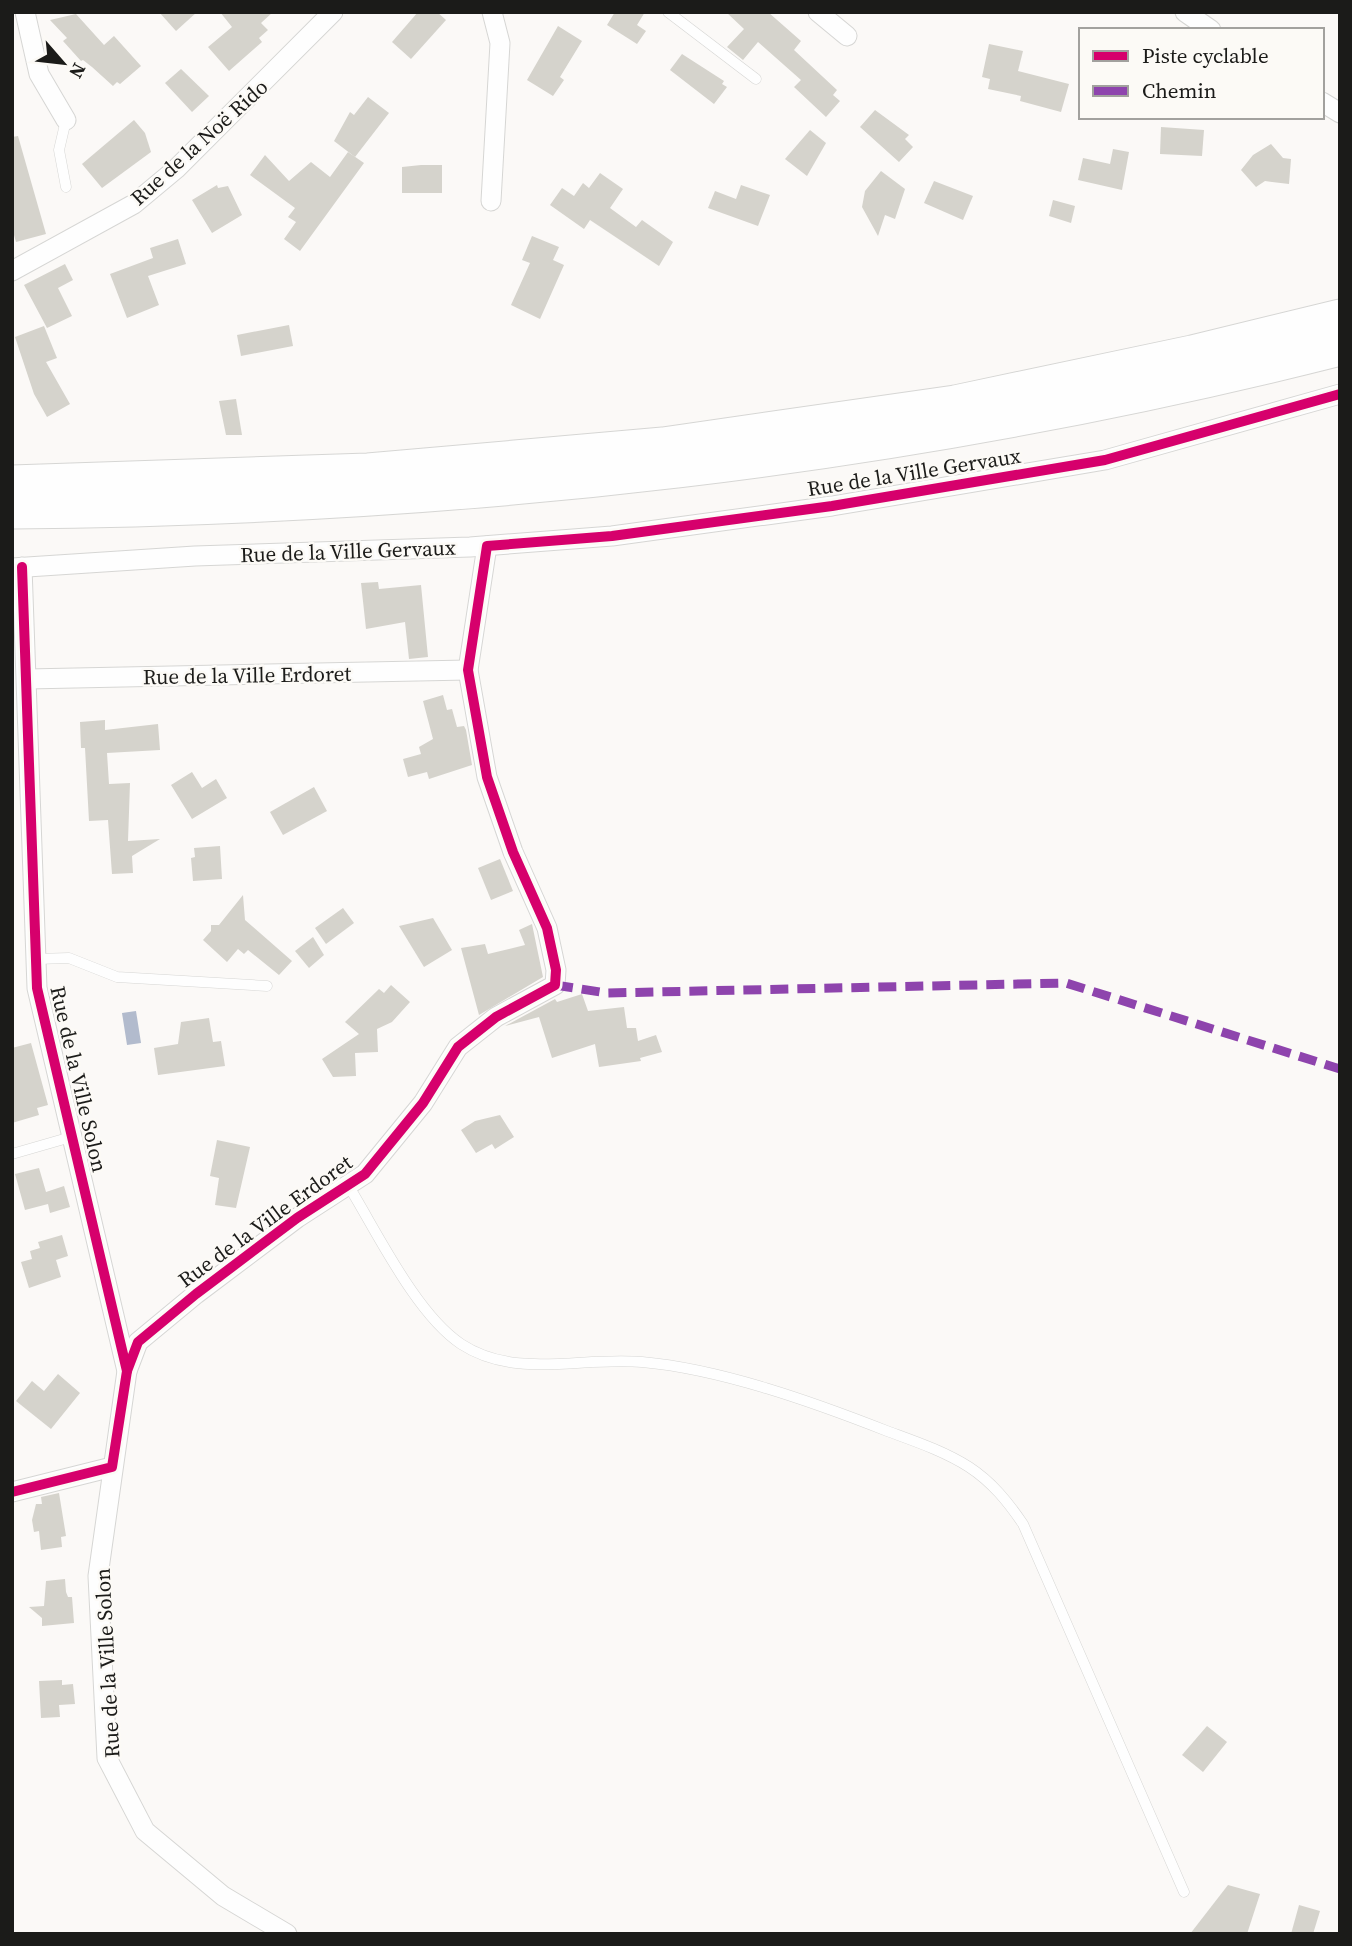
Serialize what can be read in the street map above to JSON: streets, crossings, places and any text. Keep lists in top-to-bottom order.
{
  "streets": {
    "street": [
      "Rue de la Noë Rido",
      "Rue de la Ville Gervaux",
      "Rue de la Ville Erdoret",
      "Rue de la Ville Solon"
    ]
  },
  "crossings": [
    ["Rue de la Ville Gervaux", "Rue de la Ville Erdoret"],
    ["Rue de la Ville Gervaux", "Rue de la Ville Solon"],
    ["Rue de la Ville Erdoret", "Rue de la Ville Solon"]
  ],
  "legend": ["Piste cyclable", "Chemin"],
  "north": "bottom right"
}
